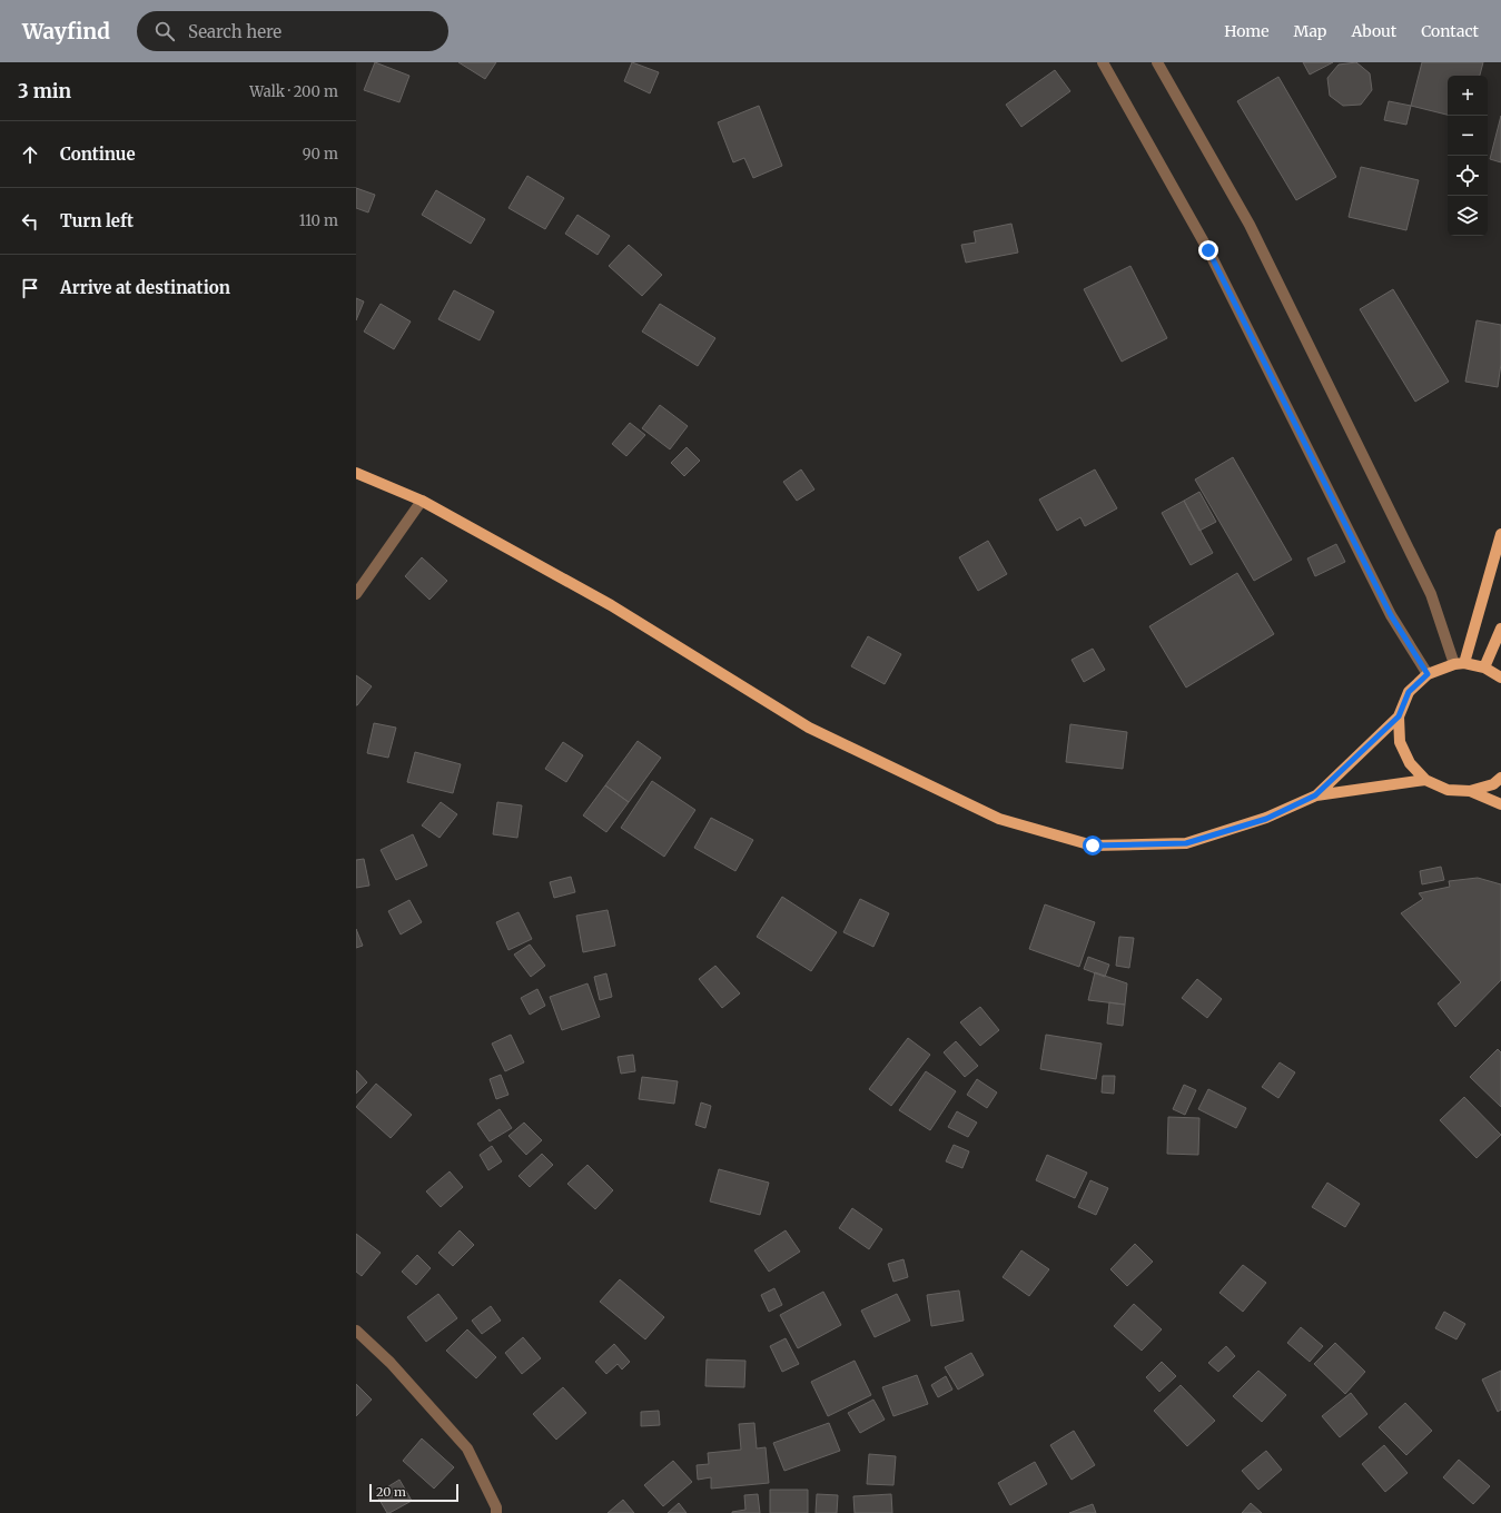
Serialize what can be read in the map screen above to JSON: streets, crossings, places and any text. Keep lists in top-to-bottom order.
{
  "scale_bar": "20 m",
  "page": {
    "header": "Wayfind",
    "search": "Search here",
    "nav": [
      "Home",
      "Map",
      "About",
      "Contact"
    ],
    "heading": ["3 min", "Walk · 200 m"],
    "map_buttons": ["+", "−"],
    "list": [
      ["Continue", "90 m"],
      ["Turn left", "110 m"],
      "Arrive at destination"
    ],
    "scale": "20 m"
  }
}
